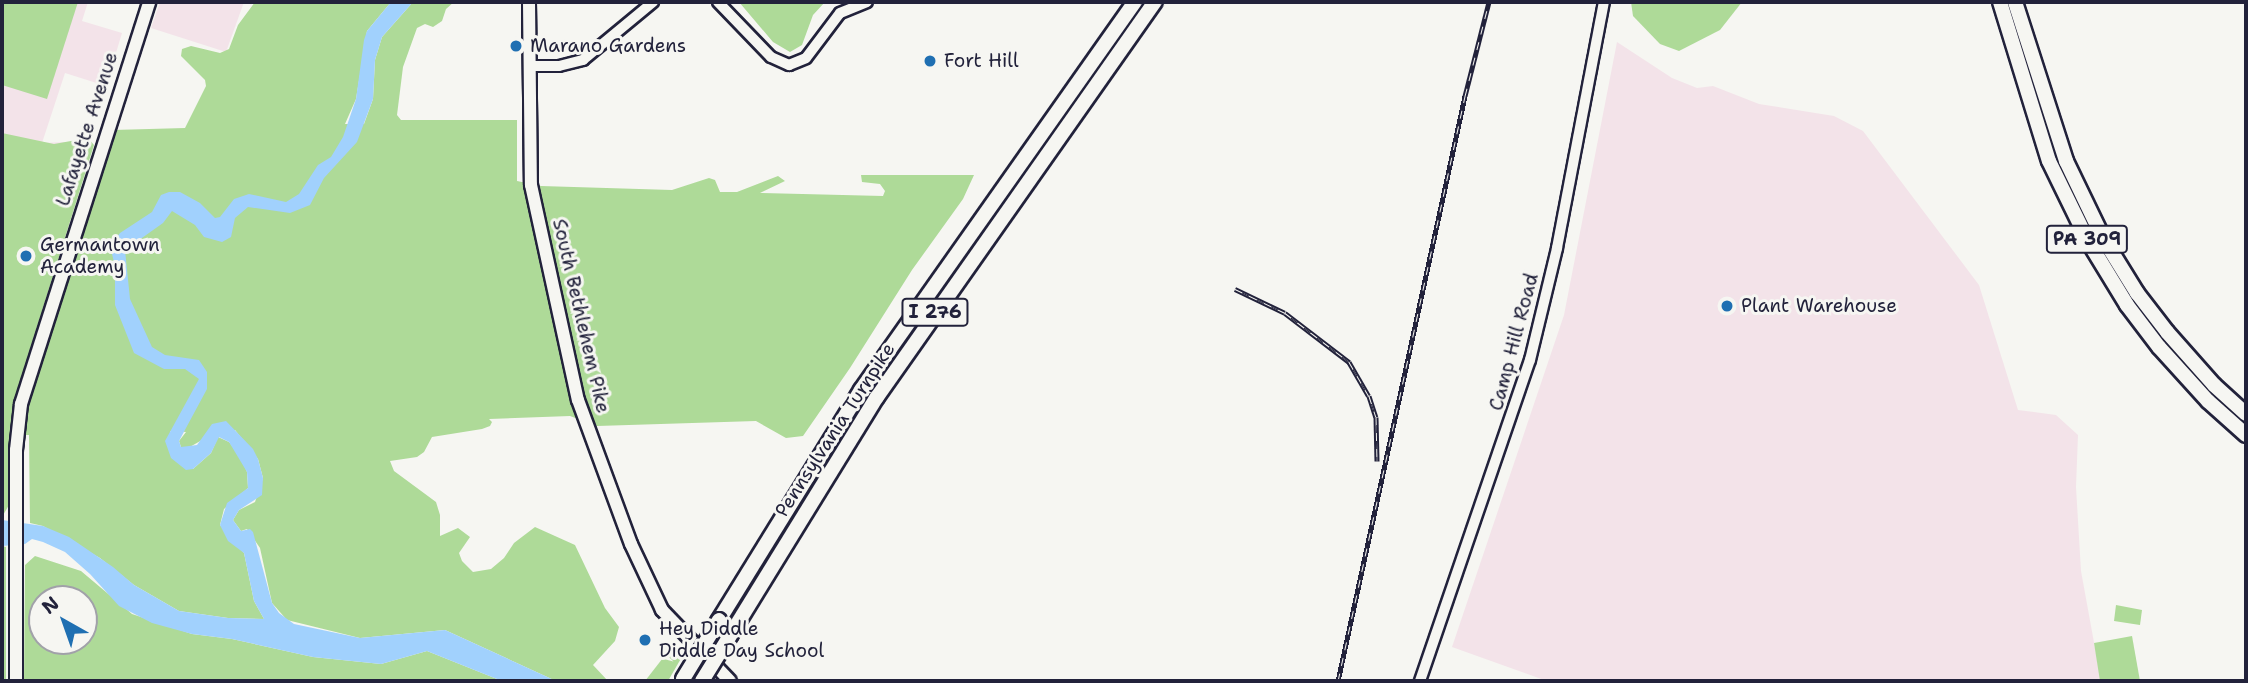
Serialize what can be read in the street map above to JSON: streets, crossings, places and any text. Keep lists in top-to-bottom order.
{
  "streets": {
    "highway": ["PA 309", "I 276", "Pennsylvania Turnpike"],
    "main road": ["Lafayette Avenue", "South Bethlehem Pike"],
    "street": ["Camp Hill Road"]
  },
  "places": [
    "Marano Gardens",
    "Fort Hill",
    "Germantown Academy",
    "Plant Warehouse",
    "Hey Diddle Diddle Day School"
  ],
  "north": "top left"
}
